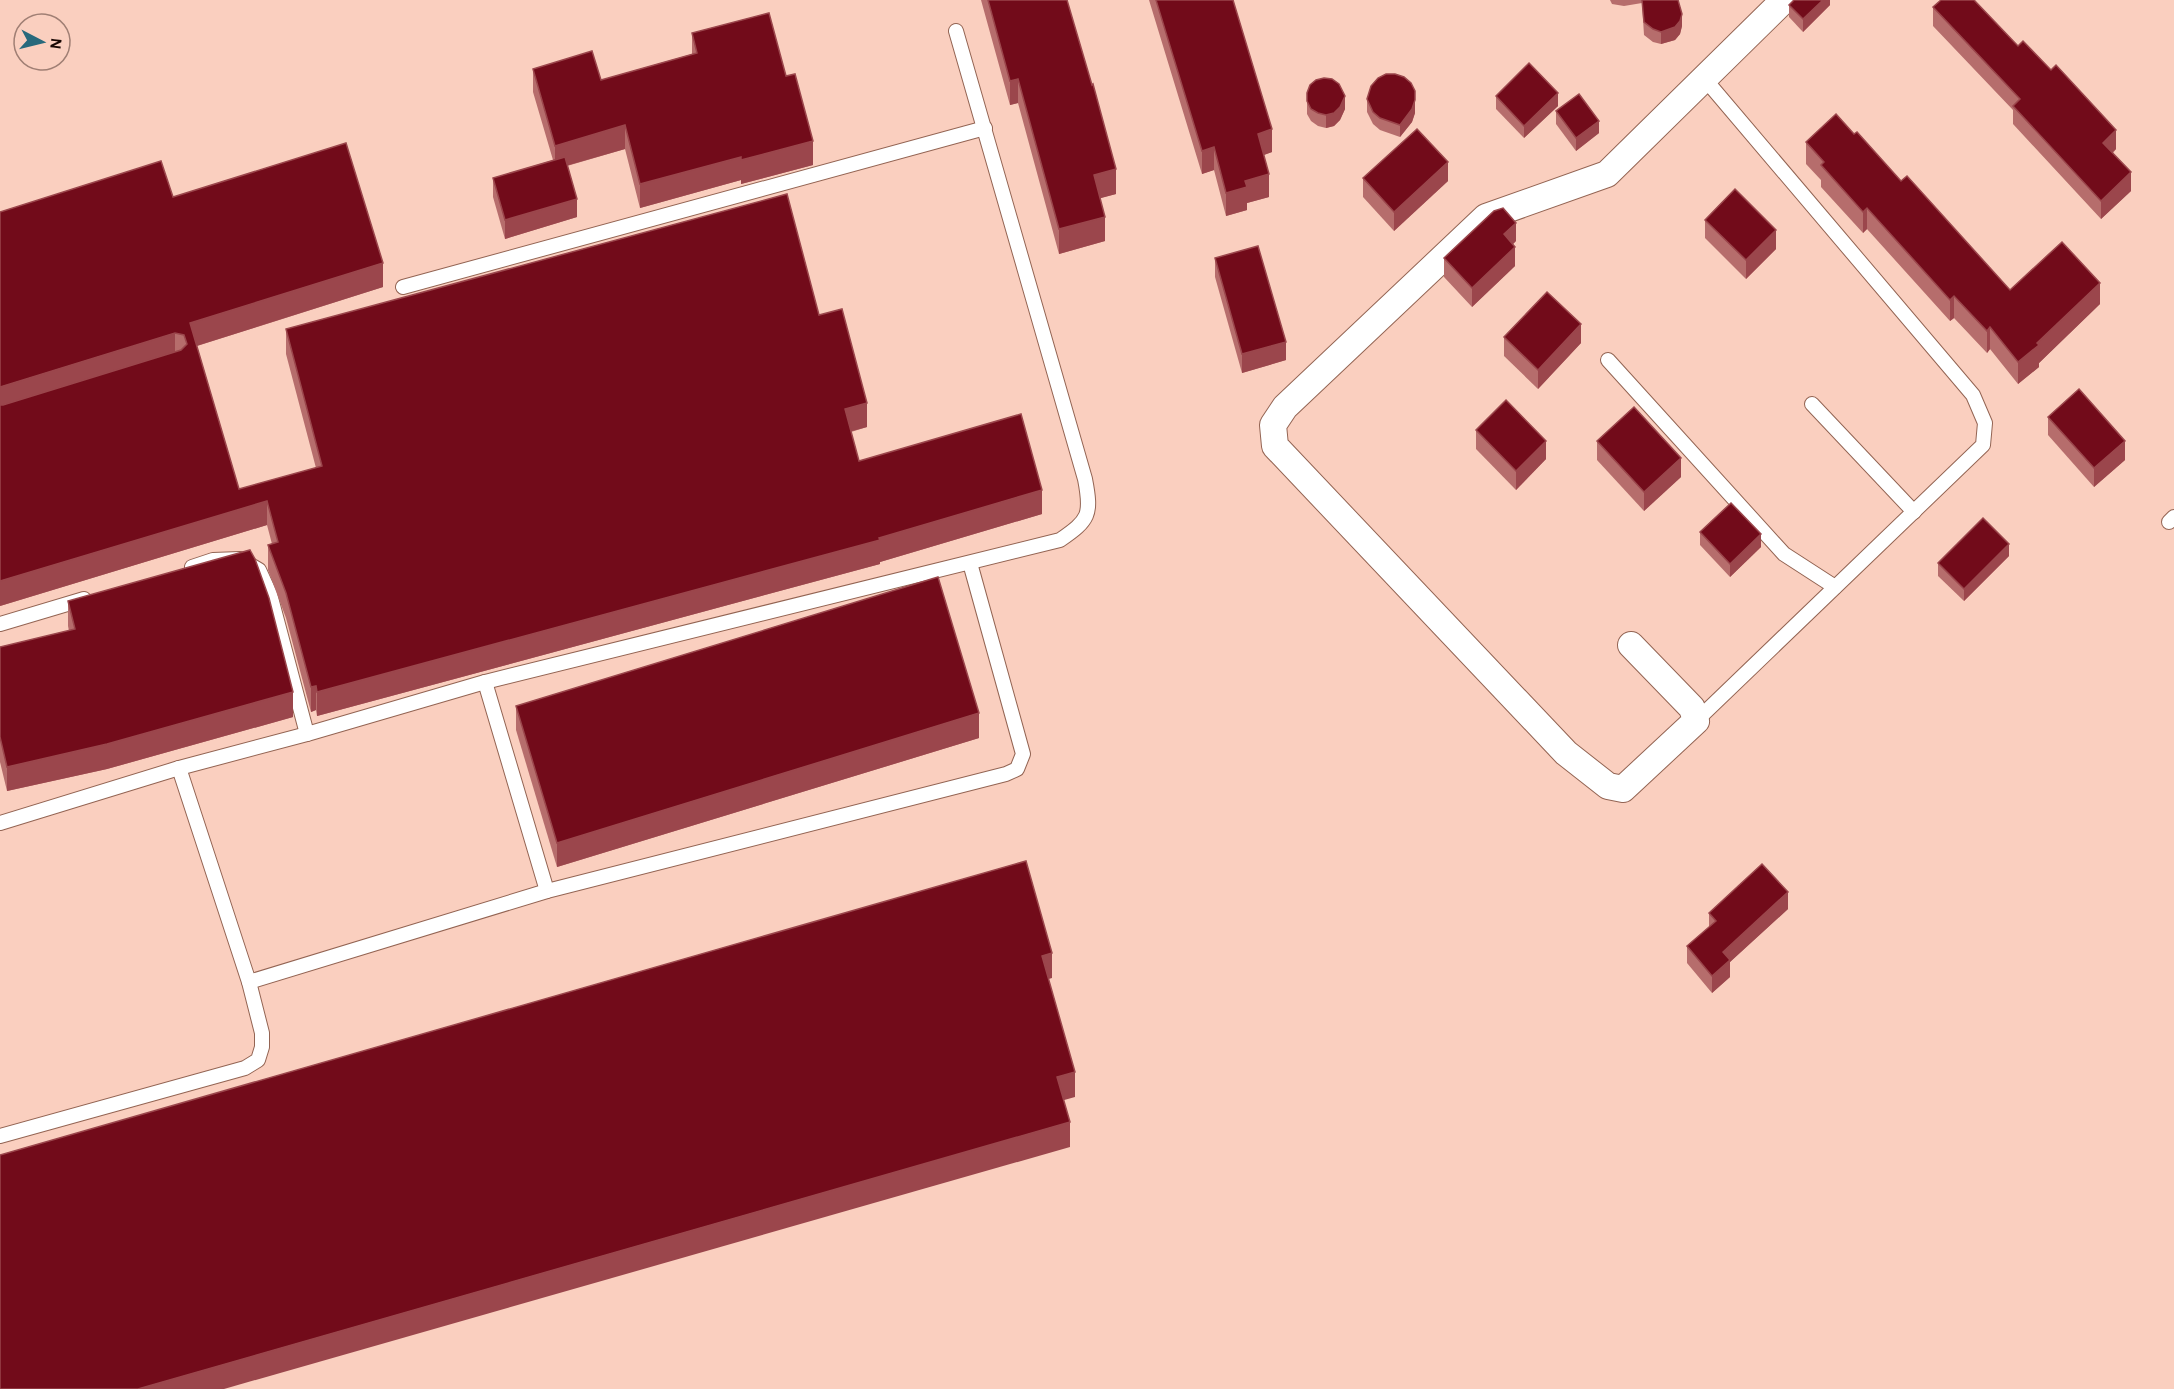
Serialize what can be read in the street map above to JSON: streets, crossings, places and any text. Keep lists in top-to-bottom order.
{
  "north": "right"
}
